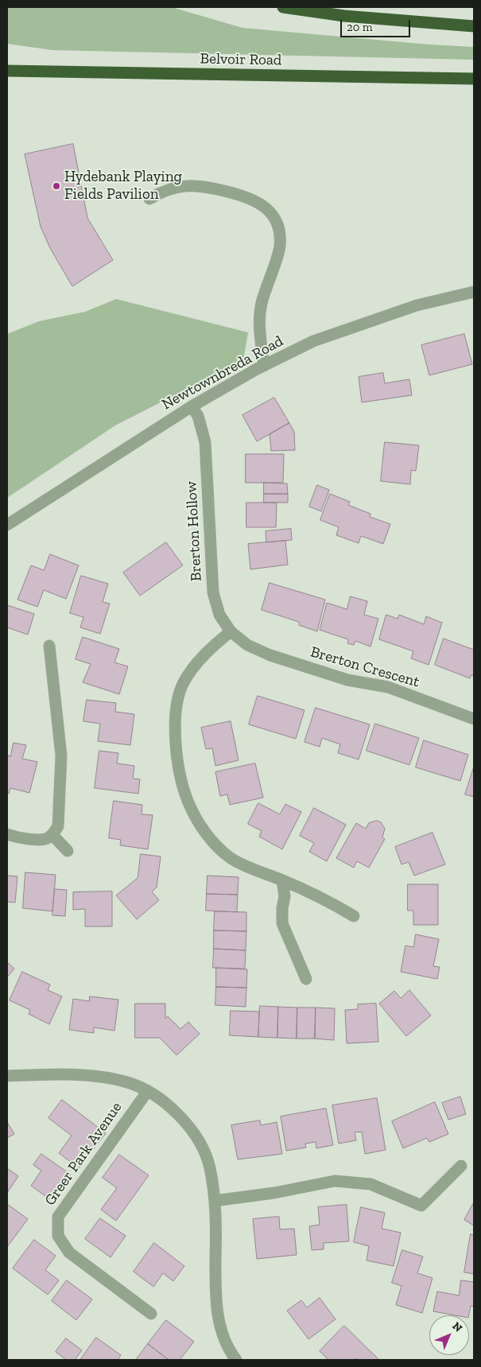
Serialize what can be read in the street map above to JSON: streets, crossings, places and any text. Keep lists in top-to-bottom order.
{
  "streets": {
    "highway": ["Belvoir Road"],
    "street": [
      "Newtownbreda Road",
      "Brerton Hollow",
      "Brerton Crescent",
      "Greer Park Avenue"
    ]
  },
  "crossings": [
    ["Newtownbreda Road", "Brerton Hollow"],
    ["Brerton Hollow", "Brerton Crescent"]
  ],
  "places": ["Hydebank Playing Fields Pavilion"],
  "scale_bar": "20 m",
  "north": "top right"
}
